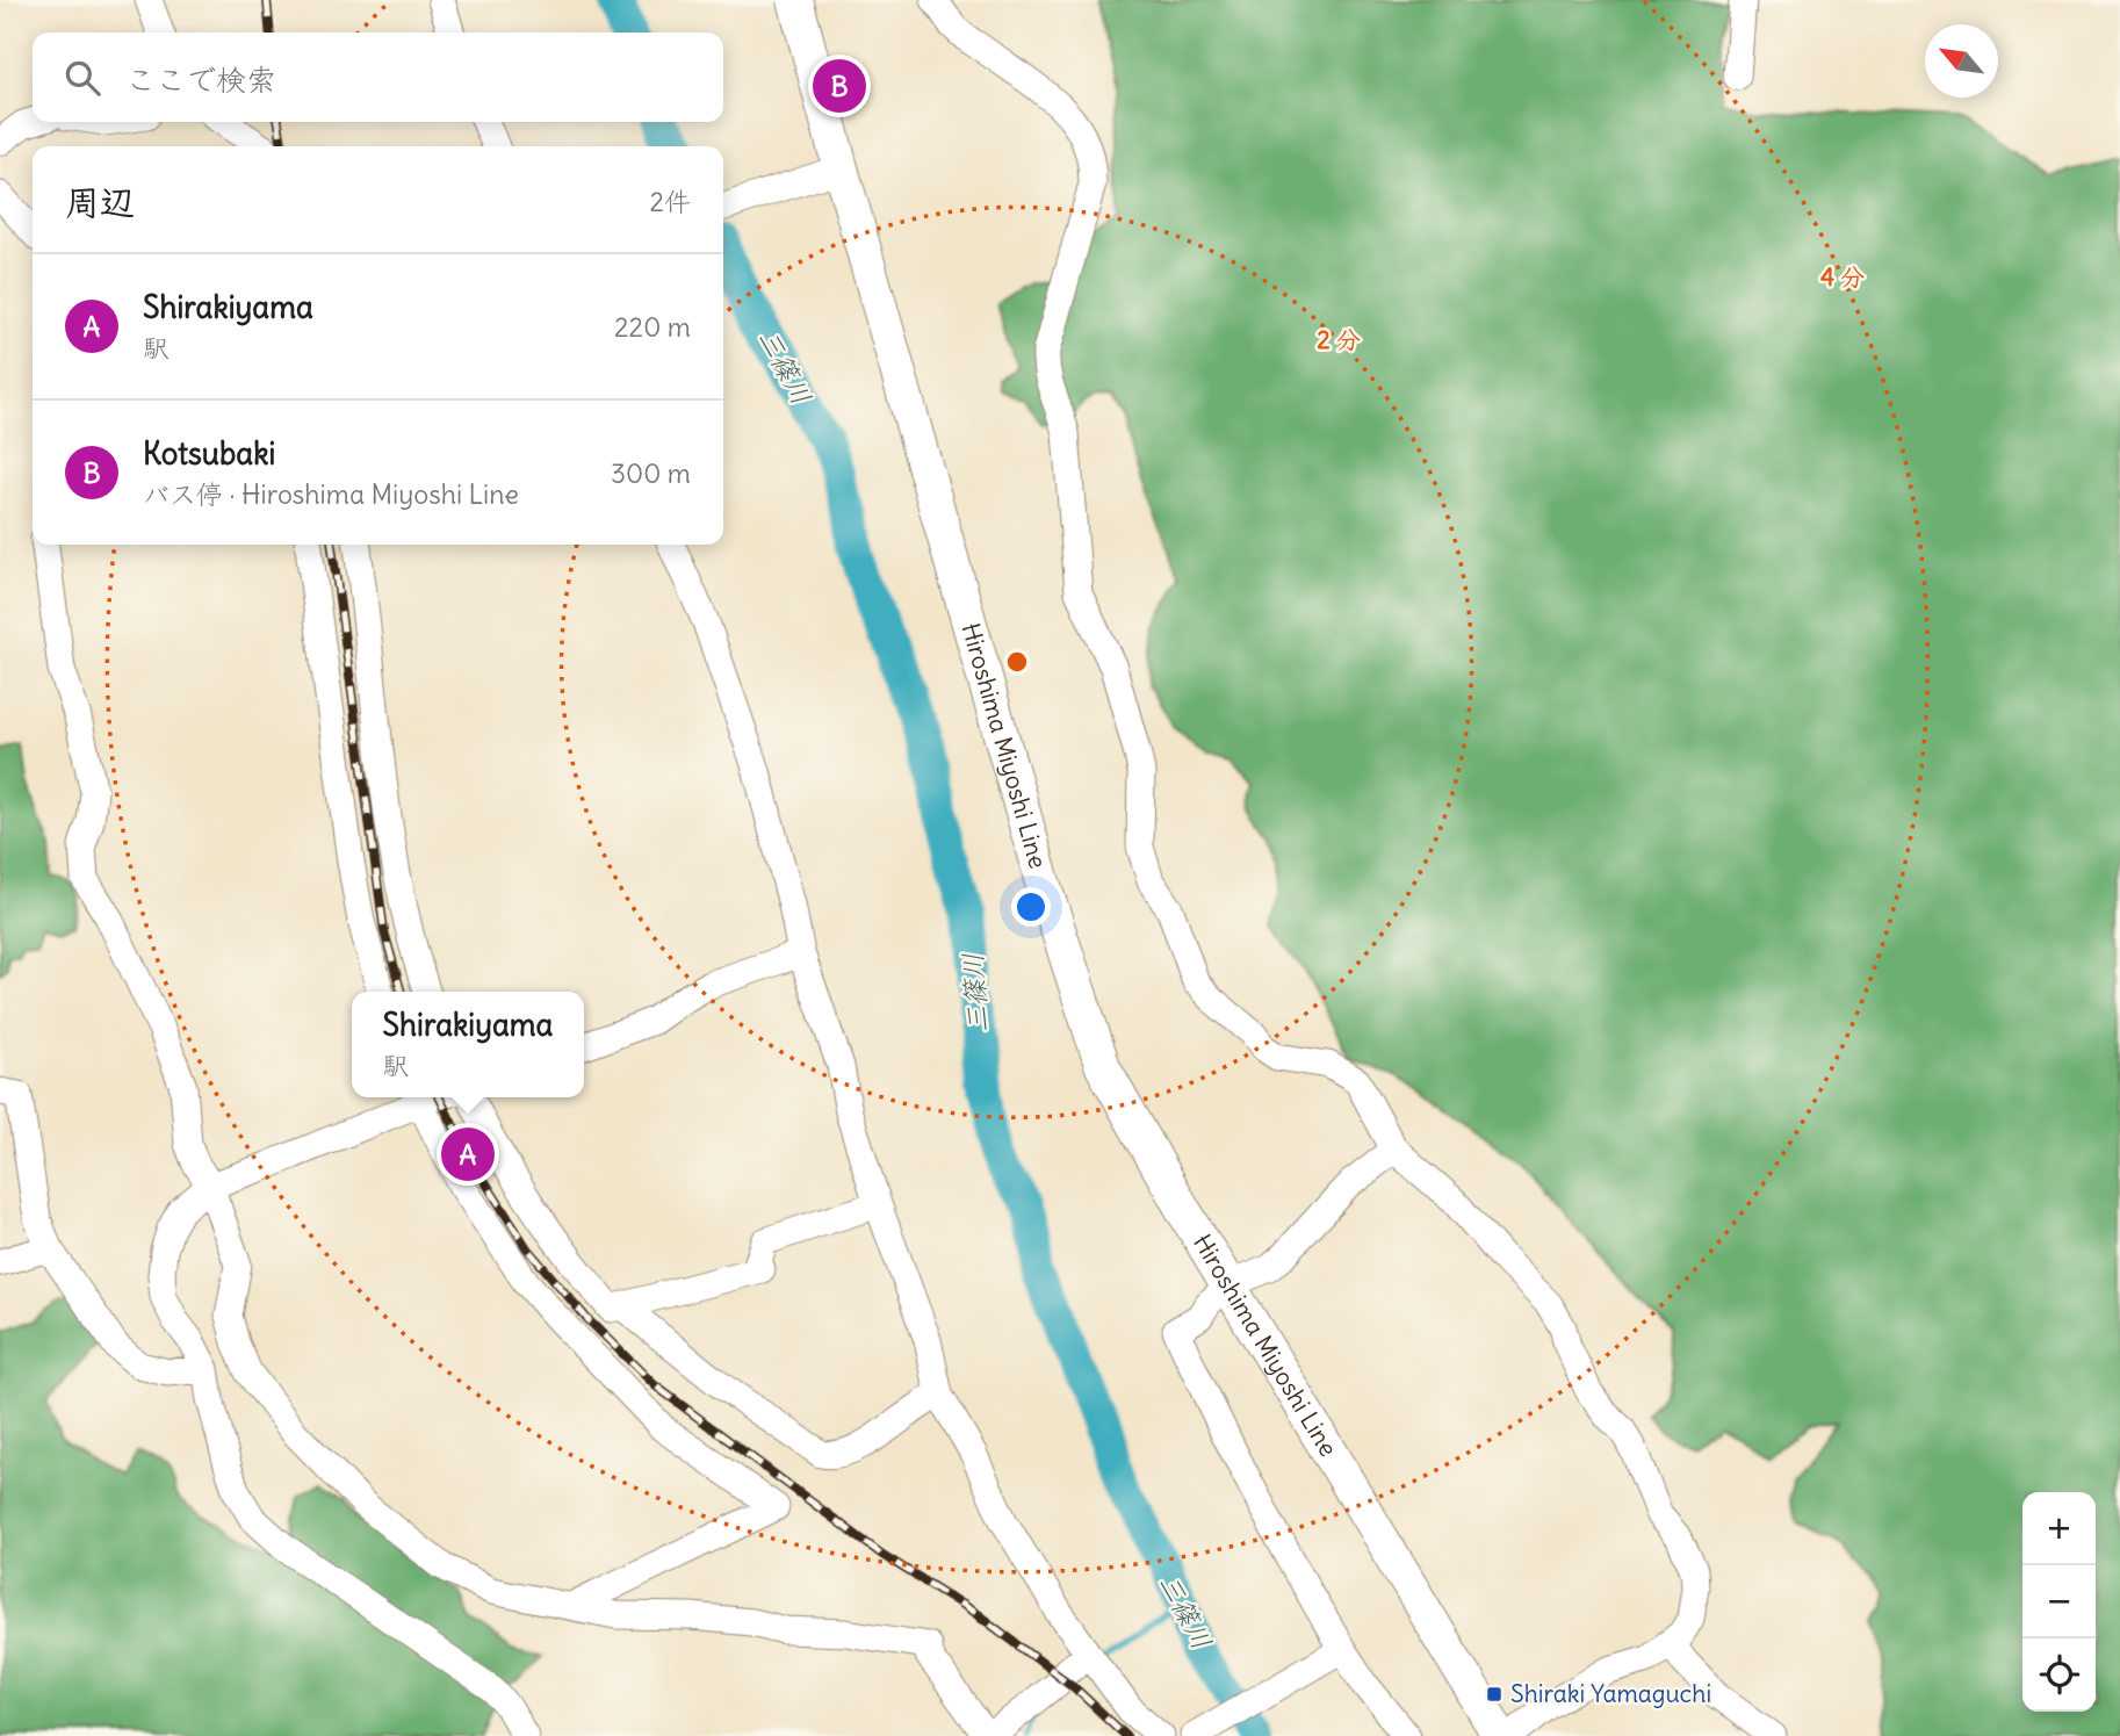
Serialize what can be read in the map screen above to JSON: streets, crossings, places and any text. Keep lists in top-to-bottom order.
{
  "streets": {
    "main road": ["Hiroshima Miyoshi Line"]
  },
  "water": ["三篠川"],
  "places": {
    "transit": ["Shiraki Yamaguchi"]
  },
  "north": "top left",
  "page": {
    "search": "ここで検索",
    "pins": ["B", "A"],
    "heading": ["周辺", "2件"],
    "list": [
      {
        "mark": "A",
        "name": "Shirakiyama",
        "note": "駅",
        "value": "220 m"
      },
      {
        "mark": "B",
        "name": "Kotsubaki",
        "note": "バス停 · Hiroshima Miyoshi Line",
        "value": "300 m"
      }
    ],
    "popup": ["Shirakiyama", "駅"],
    "map_buttons": ["+", "−"]
  },
  "rings": ["4 分", "2 分"]
}
